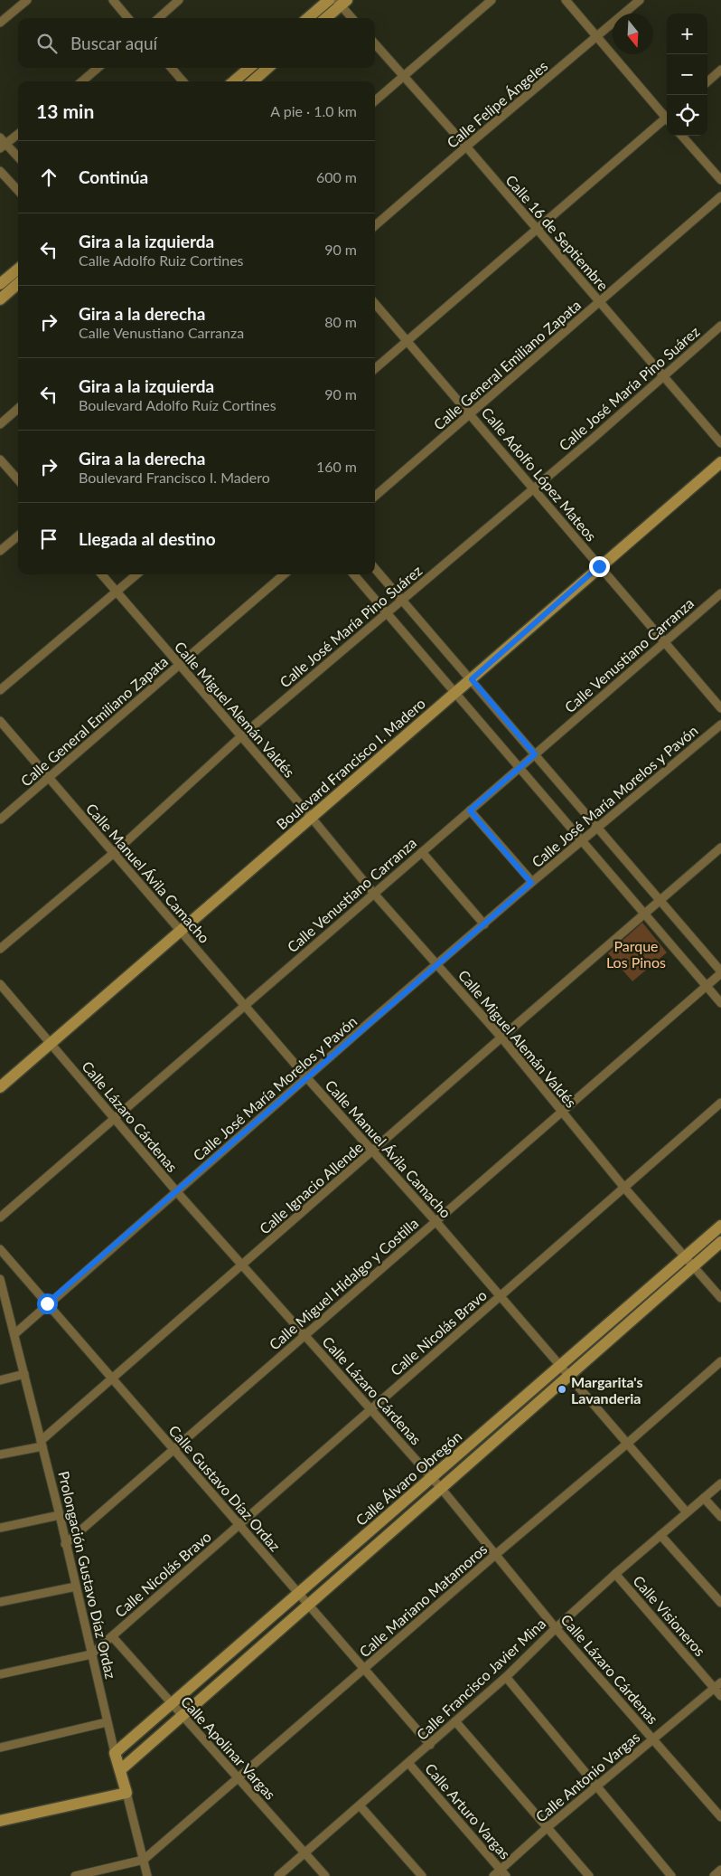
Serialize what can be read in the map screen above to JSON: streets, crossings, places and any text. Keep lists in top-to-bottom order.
{
  "streets": {
    "street": [
      "Calle Felipe Ángeles",
      "Calle 16 de Septiembre",
      "Calle General Emiliano Zapata",
      "Calle José María Pino Suárez",
      "Calle Adolfo López Mateos",
      "Calle Venustiano Carranza",
      "Calle Miguel Alemán Valdés",
      "Boulevard Francisco I. Madero",
      "Calle José María Morelos y Pavón",
      "Calle Manuel Ávila Camacho",
      "Calle Lázaro Cárdenas",
      "Calle Ignacio Allende",
      "Calle Miguel Hidalgo y Costilla",
      "Calle Nicolás Bravo",
      "Calle Álvaro Obregón",
      "Calle Gustavo Díaz Ordaz",
      "Prolongación Gustavo Díaz Ordaz",
      "Calle Mariano Matamoros",
      "Calle Visioneros",
      "Calle Francisco Javier Mina",
      "Calle Apolinar Vargas",
      "Calle Antonio Vargas",
      "Calle Arturo Vargas"
    ]
  },
  "crossings": [
    ["Calle Felipe Ángeles", "Calle 16 de Septiembre"],
    ["Calle 16 de Septiembre", "Calle General Emiliano Zapata"],
    ["Calle 16 de Septiembre", "Calle José María Pino Suárez"],
    ["Calle General Emiliano Zapata", "Calle Adolfo López Mateos"],
    ["Calle General Emiliano Zapata", "Calle Miguel Alemán Valdés"],
    ["Calle General Emiliano Zapata", "Calle Manuel Ávila Camacho"],
    ["Calle José María Pino Suárez", "Calle Adolfo López Mateos"],
    ["Calle José María Pino Suárez", "Calle Miguel Alemán Valdés"],
    ["Calle José María Pino Suárez", "Calle Manuel Ávila Camacho"],
    ["Calle Adolfo López Mateos", "Calle Venustiano Carranza"],
    ["Calle Adolfo López Mateos", "Boulevard Francisco I. Madero"],
    ["Calle Venustiano Carranza", "Calle Miguel Alemán Valdés"],
    ["Calle Venustiano Carranza", "Calle Manuel Ávila Camacho"],
    ["Calle Venustiano Carranza", "Calle Lázaro Cárdenas"],
    ["Calle Miguel Alemán Valdés", "Boulevard Francisco I. Madero"],
    ["Calle Miguel Alemán Valdés", "Calle José María Morelos y Pavón"],
    ["Calle Miguel Alemán Valdés", "Calle Ignacio Allende"],
    ["Calle Miguel Alemán Valdés", "Calle Miguel Hidalgo y Costilla"],
    ["Calle Miguel Alemán Valdés", "Calle Nicolás Bravo"],
    ["Calle Miguel Alemán Valdés", "Calle Álvaro Obregón"],
    ["Boulevard Francisco I. Madero", "Calle Manuel Ávila Camacho"],
    ["Boulevard Francisco I. Madero", "Calle Lázaro Cárdenas"],
    ["Calle José María Morelos y Pavón", "Calle Manuel Ávila Camacho"],
    ["Calle José María Morelos y Pavón", "Calle Lázaro Cárdenas"],
    ["Calle José María Morelos y Pavón", "Calle Gustavo Díaz Ordaz"],
    ["Calle José María Morelos y Pavón", "Prolongación Gustavo Díaz Ordaz"],
    ["Calle Manuel Ávila Camacho", "Calle Ignacio Allende"],
    ["Calle Manuel Ávila Camacho", "Calle Miguel Hidalgo y Costilla"],
    ["Calle Manuel Ávila Camacho", "Calle Nicolás Bravo"],
    ["Calle Manuel Ávila Camacho", "Calle Álvaro Obregón"],
    ["Calle Manuel Ávila Camacho", "Calle Mariano Matamoros"],
    ["Calle Manuel Ávila Camacho", "Calle Francisco Javier Mina"],
    ["Calle Lázaro Cárdenas", "Calle Ignacio Allende"],
    ["Calle Lázaro Cárdenas", "Calle Miguel Hidalgo y Costilla"],
    ["Calle Lázaro Cárdenas", "Calle Nicolás Bravo"],
    ["Calle Lázaro Cárdenas", "Calle Álvaro Obregón"],
    ["Calle Lázaro Cárdenas", "Calle Mariano Matamoros"],
    ["Calle Lázaro Cárdenas", "Calle Francisco Javier Mina"],
    ["Calle Lázaro Cárdenas", "Calle Antonio Vargas"],
    ["Calle Ignacio Allende", "Calle Gustavo Díaz Ordaz"],
    ["Calle Ignacio Allende", "Prolongación Gustavo Díaz Ordaz"],
    ["Calle Miguel Hidalgo y Costilla", "Calle Gustavo Díaz Ordaz"],
    ["Calle Miguel Hidalgo y Costilla", "Prolongación Gustavo Díaz Ordaz"],
    ["Calle Nicolás Bravo", "Calle Gustavo Díaz Ordaz"],
    ["Calle Nicolás Bravo", "Prolongación Gustavo Díaz Ordaz"],
    ["Calle Nicolás Bravo", "Calle Apolinar Vargas"],
    ["Calle Álvaro Obregón", "Calle Gustavo Díaz Ordaz"],
    ["Calle Álvaro Obregón", "Prolongación Gustavo Díaz Ordaz"],
    ["Calle Álvaro Obregón", "Calle Apolinar Vargas"],
    ["Calle Gustavo Díaz Ordaz", "Calle Mariano Matamoros"],
    ["Calle Gustavo Díaz Ordaz", "Calle Francisco Javier Mina"],
    ["Prolongación Gustavo Díaz Ordaz", "Calle Mariano Matamoros"],
    ["Calle Mariano Matamoros", "Calle Apolinar Vargas"],
    ["Calle Visioneros", "Calle Francisco Javier Mina"],
    ["Calle Visioneros", "Calle Antonio Vargas"],
    ["Calle Francisco Javier Mina", "Calle Apolinar Vargas"],
    ["Calle Francisco Javier Mina", "Calle Arturo Vargas"],
    ["Calle Antonio Vargas", "Calle Arturo Vargas"]
  ],
  "parks": ["Parque Los Pinos"],
  "places": ["Margarita's Lavanderia"],
  "north": "bottom",
  "page": {
    "map_buttons": ["+", "−"],
    "search": "Buscar aquí",
    "heading": ["13 min", "A pie · 1.0 km"],
    "list": [
      ["Continúa", "600 m"],
      ["Gira a la izquierda", "Calle Adolfo Ruiz Cortines", "90 m"],
      ["Gira a la derecha", "Calle Venustiano Carranza", "80 m"],
      ["Gira a la izquierda", "Boulevard Adolfo Ruíz Cortines", "90 m"],
      ["Gira a la derecha", "Boulevard Francisco I. Madero", "160 m"],
      "Llegada al destino"
    ]
  }
}
